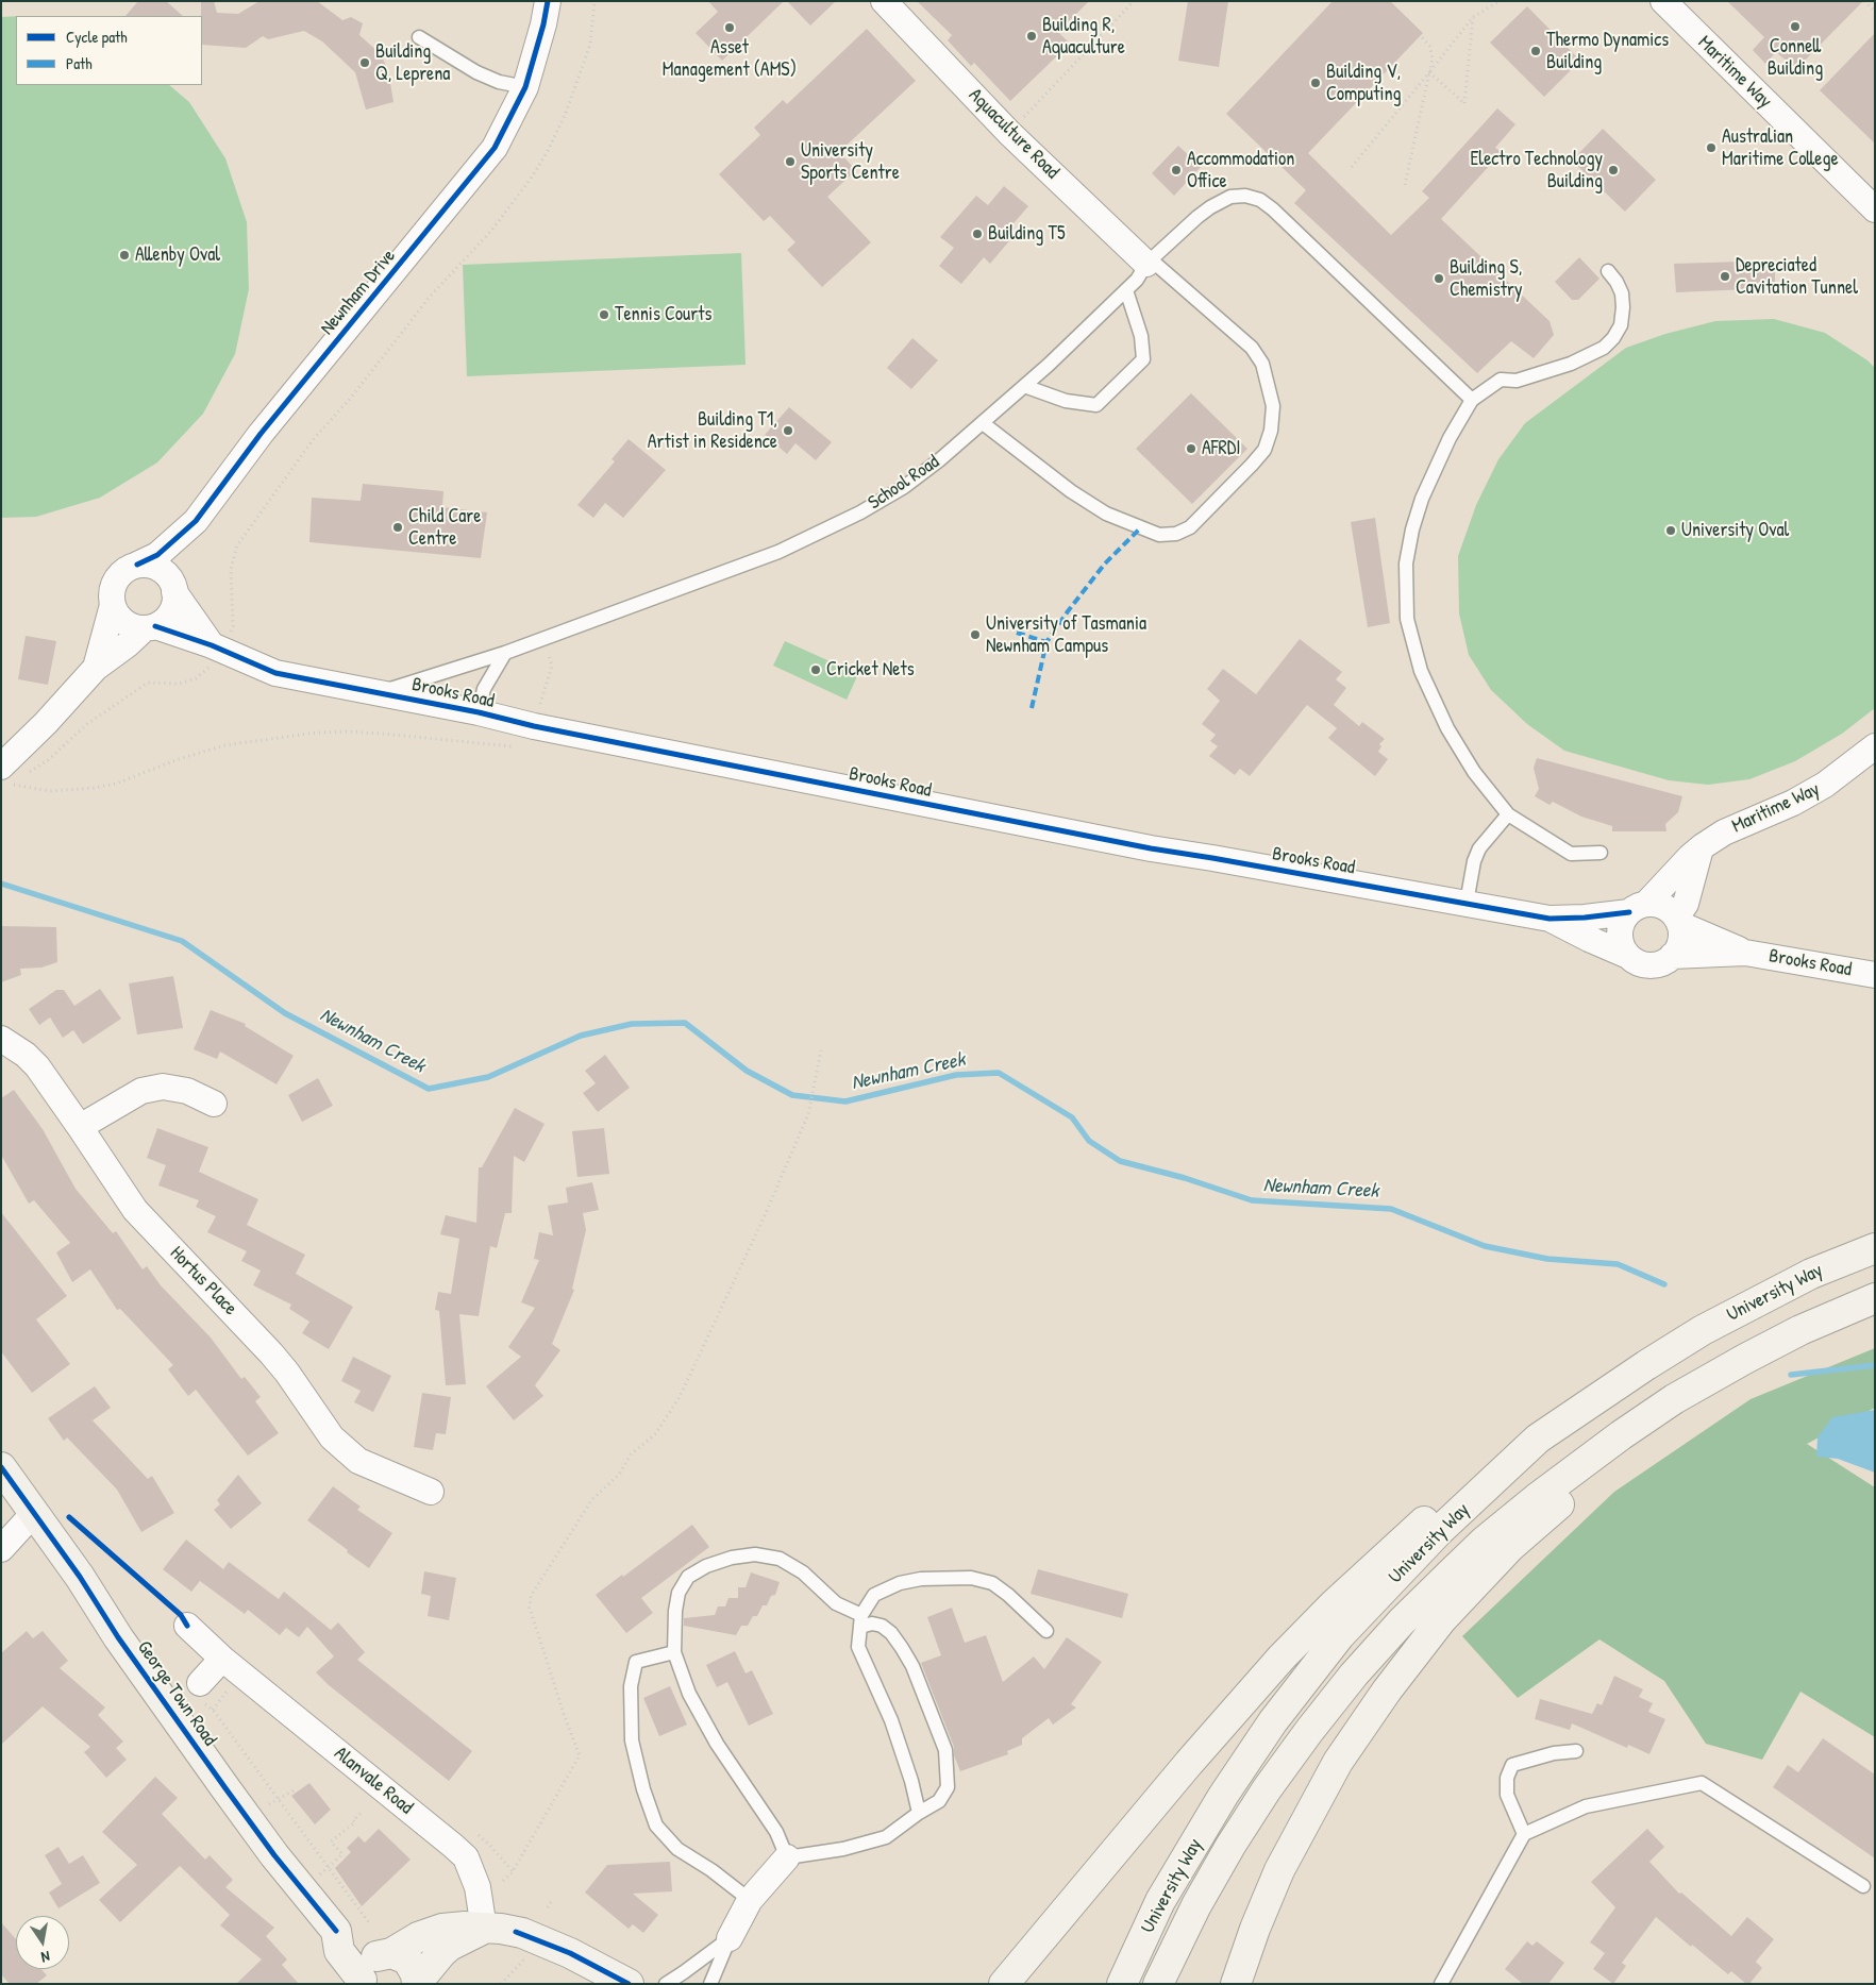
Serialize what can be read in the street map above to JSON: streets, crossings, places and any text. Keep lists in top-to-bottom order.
{
  "streets": {
    "main road": ["University Way", "George Town Road"],
    "street": [
      "Maritime Way",
      "Aquaculture Road",
      "Newnham Drive",
      "Brooks Road",
      "Hortus Place",
      "Alanvale Road"
    ],
    "lane": ["School Road"]
  },
  "crossings": [
    ["Maritime Way", "Brooks Road"],
    ["Aquaculture Road", "School Road"],
    ["Newnham Drive", "Brooks Road"],
    ["School Road", "Brooks Road"]
  ],
  "water": ["Newnham Creek"],
  "places": [
    "Connell Building",
    "Asset Management (AMS)",
    "Building R, Aquaculture",
    "Thermo Dynamics Building",
    "Building Q, Leprena",
    "Building V, Computing",
    "Australian Maritime College",
    "University Sports Centre",
    "Accommodation Office",
    "Electro Technology Building",
    "Building T5",
    "Allenby Oval",
    "Depreciated Cavitation Tunnel",
    "Building S, Chemistry",
    "Tennis Courts",
    "Building T1, Artist in Residence",
    "AFRDI",
    "Child Care Centre",
    "University Oval",
    "University of Tasmania Newnham Campus",
    "Cricket Nets"
  ],
  "legend": ["Cycle path", "Path"],
  "north": "bottom"
}
